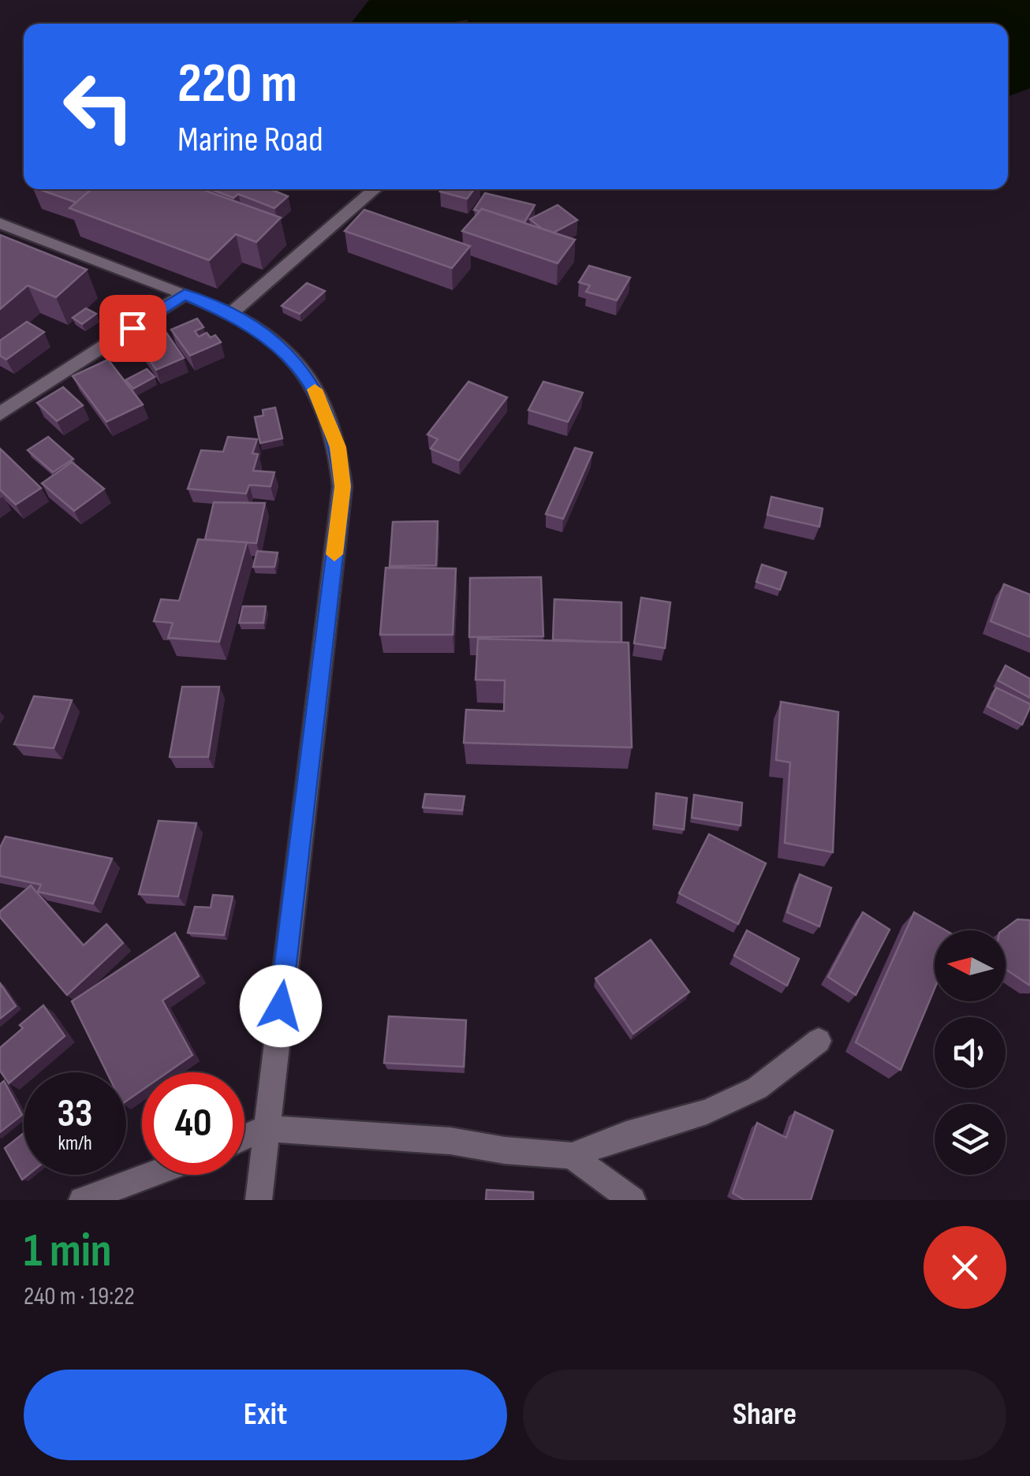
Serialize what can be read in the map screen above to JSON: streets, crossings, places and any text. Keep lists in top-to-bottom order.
{
  "north": "left",
  "page": {
    "turn": ["220 m", "Marine Road"],
    "speed": "33 km/h",
    "limit": "40",
    "heading": ["1 min", "240 m · 19:22"],
    "buttons": ["Exit", "Share"]
  }
}
